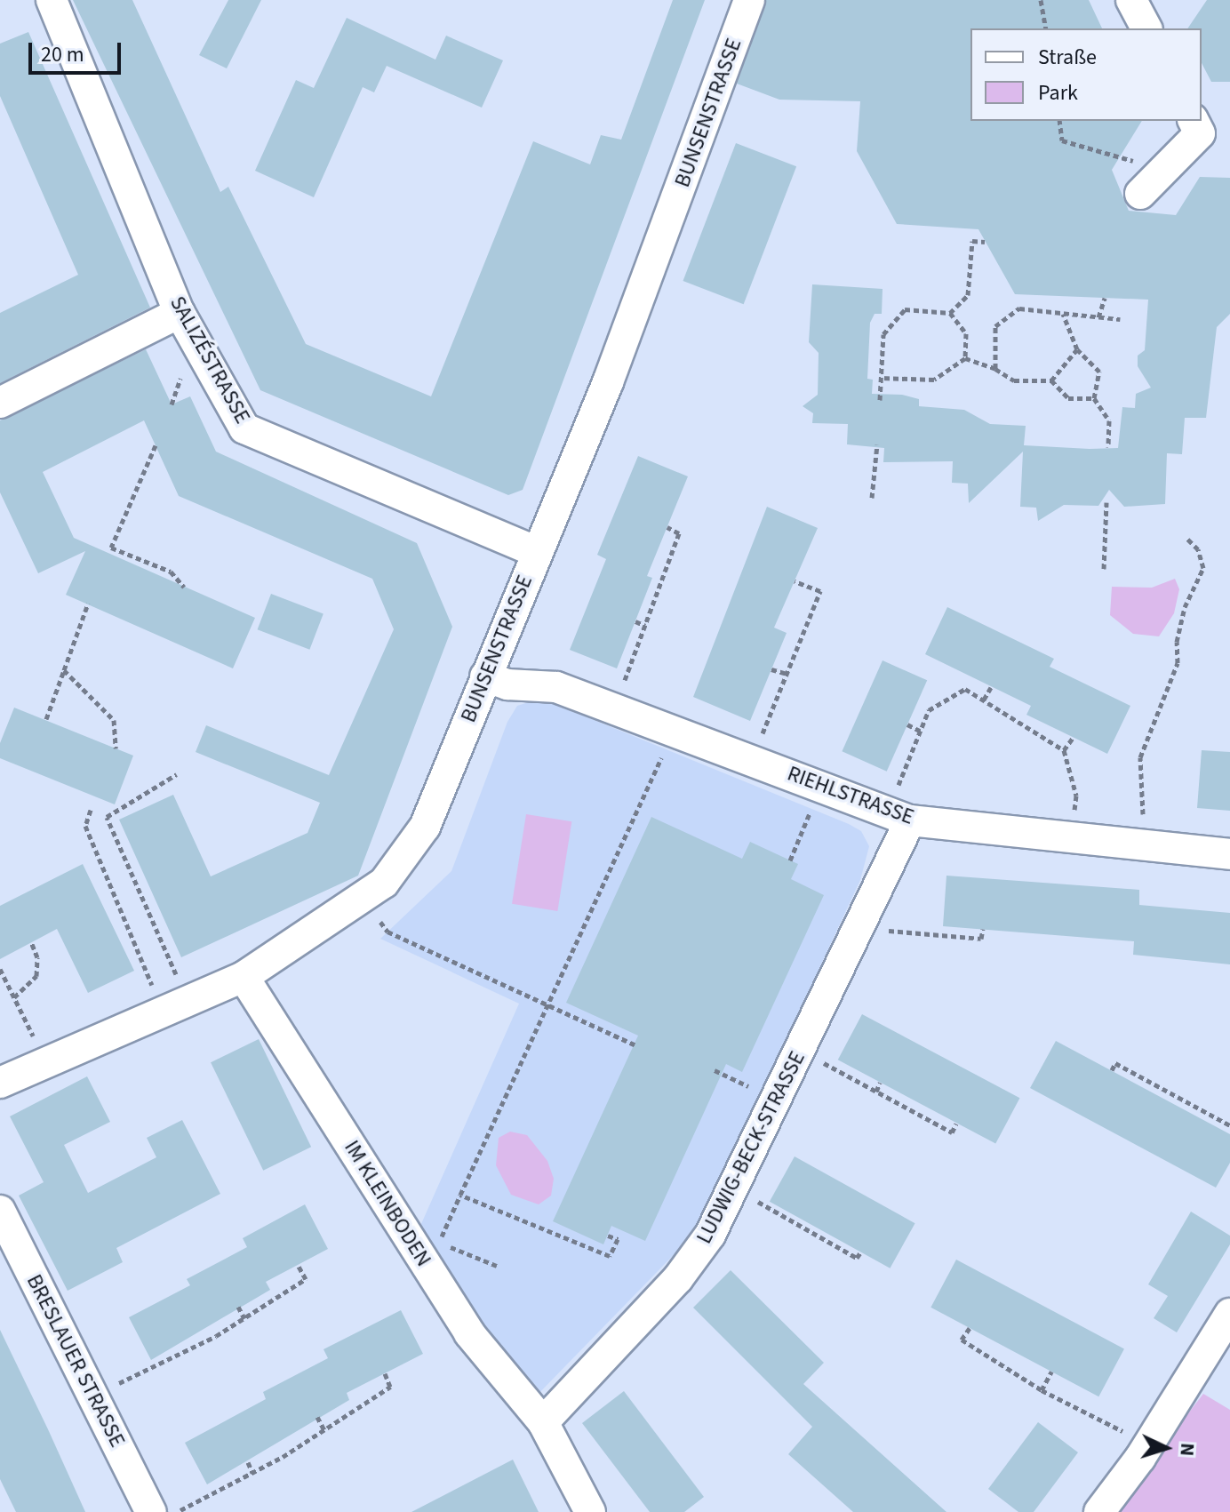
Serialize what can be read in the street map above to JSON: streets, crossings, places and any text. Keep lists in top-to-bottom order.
{
  "streets": {
    "street": [
      "BUNSENSTRASSE",
      "SALIZÉSTRASSE",
      "RIEHLSTRASSE",
      "LUDWIG-BECK-STRASSE",
      "IM KLEINBODEN",
      "BRESLAUER STRASSE"
    ]
  },
  "crossings": [
    ["BUNSENSTRASSE", "SALIZÉSTRASSE"],
    ["BUNSENSTRASSE", "RIEHLSTRASSE"],
    ["BUNSENSTRASSE", "IM KLEINBODEN"],
    ["RIEHLSTRASSE", "LUDWIG-BECK-STRASSE"],
    ["LUDWIG-BECK-STRASSE", "IM KLEINBODEN"]
  ],
  "legend": ["Straße", "Park"],
  "scale_bar": "20 m",
  "north": "right"
}
